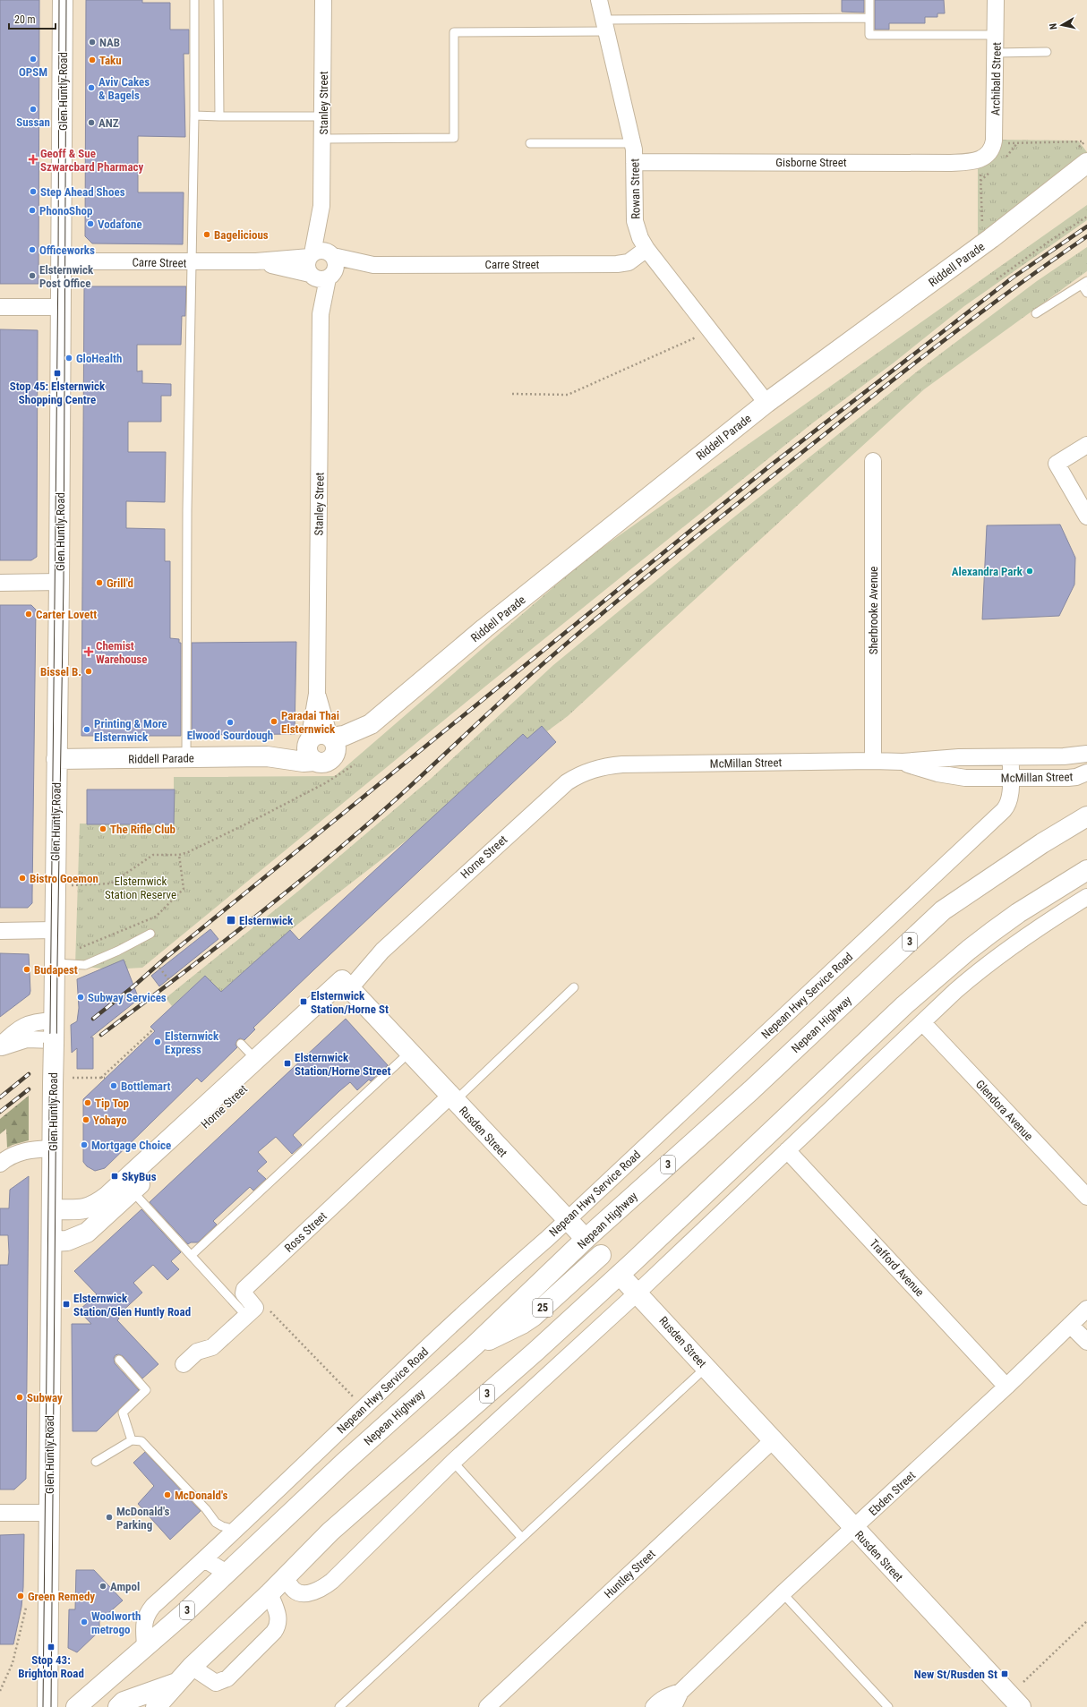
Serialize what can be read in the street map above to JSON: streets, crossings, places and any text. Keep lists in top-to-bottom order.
{
  "streets": {
    "main road": [
      "Glen Huntly Road",
      "Riddell Parade",
      "Horne Street",
      "3",
      "Nepean Highway",
      "Rusden Street",
      "25"
    ],
    "street": [
      "Archibald Street",
      "Stanley Street",
      "Gisborne Street",
      "Rowan Street",
      "Carre Street",
      "Sherbrooke Avenue",
      "McMillan Street",
      "Nepean Hwy Service Road",
      "Glendora Avenue",
      "Ross Street",
      "Trafford Avenue",
      "Ebden Street",
      "Huntley Street"
    ]
  },
  "crossings": [
    ["Archibald Street", "Gisborne Street"],
    ["Glen Huntly Road", "Carre Street"],
    ["Glen Huntly Road", "Riddell Parade"],
    ["Glen Huntly Road", "Horne Street"],
    ["Stanley Street", "Carre Street"],
    ["Stanley Street", "Riddell Parade"],
    ["Gisborne Street", "Rowan Street"],
    ["Rowan Street", "Carre Street"],
    ["Rowan Street", "Riddell Parade"],
    ["Sherbrooke Avenue", "McMillan Street"],
    ["McMillan Street", "Horne Street"],
    ["McMillan Street", "Nepean Hwy Service Road"],
    ["Horne Street", "Rusden Street"],
    ["3", "Rusden Street"],
    ["Nepean Hwy Service Road", "Nepean Highway"],
    ["Nepean Hwy Service Road", "Rusden Street"],
    ["Nepean Highway", "Rusden Street"],
    ["Nepean Highway", "25"],
    ["Rusden Street", "Ross Street"],
    ["Rusden Street", "25"],
    ["Rusden Street", "Ebden Street"],
    ["Rusden Street", "Huntley Street"],
    ["Trafford Avenue", "Ebden Street"]
  ],
  "parks": ["Elsternwick Station Reserve"],
  "places": {
    "other": [
      "NAB",
      "OPSM",
      "Taku",
      "Aviv Cakes & Bagels",
      "Sussan",
      "ANZ",
      "Step Ahead Shoes",
      "PhonoShop",
      "Vodafone",
      "Bagelicious",
      "Officeworks",
      "Elsternwick Post Office",
      "GloHealth",
      "Alexandra Park",
      "Grill'd",
      "Carter Lovett",
      "Bissel B.",
      "Paradai Thai Elsternwick",
      "Elwood Sourdough",
      "Printing & More Elsternwick",
      "The Rifle Club",
      "Bistro Goemon",
      "Budapest",
      "Subway Services",
      "Elsternwick Express",
      "Bottlemart",
      "Tip Top",
      "Yohayo",
      "Mortgage Choice",
      "Subway",
      "McDonald's",
      "McDonald's Parking",
      "Ampol",
      "Green Remedy",
      "Woolworth metrogo"
    ],
    "health": ["Geoff & Sue Szwarcbard Pharmacy", "Chemist Warehouse"],
    "transit": [
      "Stop 45: Elsternwick Shopping Centre",
      "Elsternwick",
      "Elsternwick Station/Horne St",
      "Elsternwick Station/Horne Street",
      "SkyBus",
      "Elsternwick Station/Glen Huntly Road",
      "Stop 43: Brighton Road",
      "New St/Rusden St"
    ]
  },
  "scale_bar": "20 m",
  "north": "left"
}
